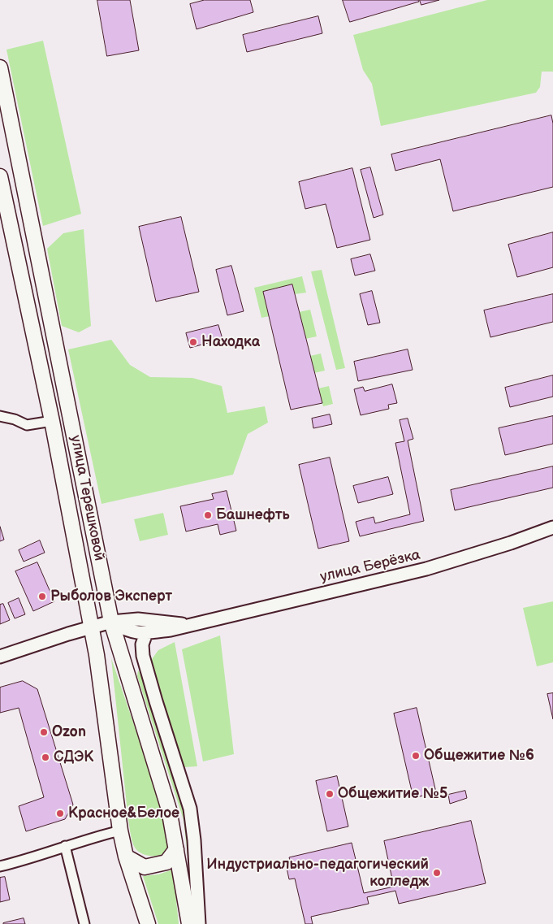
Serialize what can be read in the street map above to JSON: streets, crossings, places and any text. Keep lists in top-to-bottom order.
{
  "streets": {
    "main road": ["улица Терешковой", "улица Берёзка"]
  },
  "crossings": [
    ["улица Терешковой", "улица Берёзка"]
  ],
  "places": [
    "Находка",
    "Башнефть",
    "Рыболов Эксперт",
    "Ozon",
    "Общежитие №6",
    "СДЭК",
    "Общежитие №5",
    "Красное&Белое",
    "Индустриально-педагогический колледж"
  ]
}
